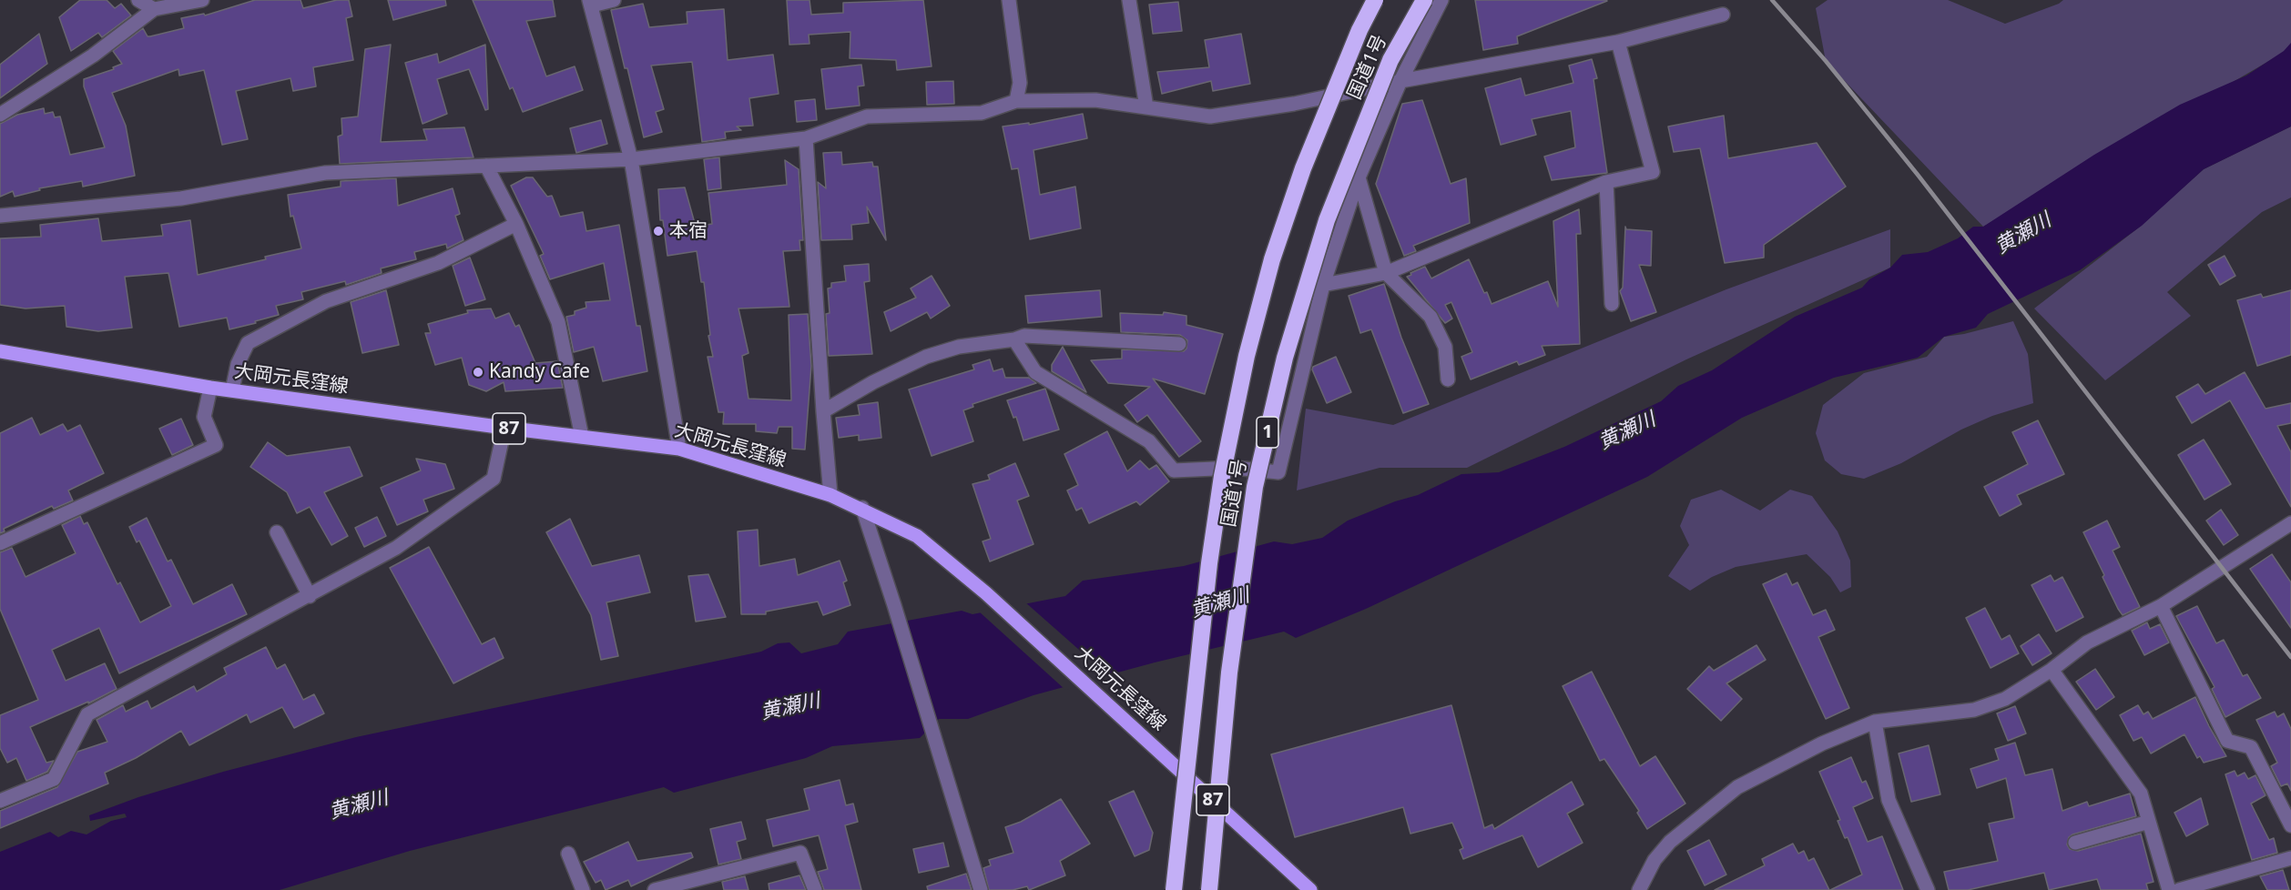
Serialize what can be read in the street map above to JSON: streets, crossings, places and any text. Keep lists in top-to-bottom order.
{
  "streets": {
    "highway": ["国道1号", "1"],
    "main road": ["大岡元長窪線", "87"]
  },
  "water": ["黄瀬川"],
  "places": ["本宿", "Kandy Cafe"]
}
